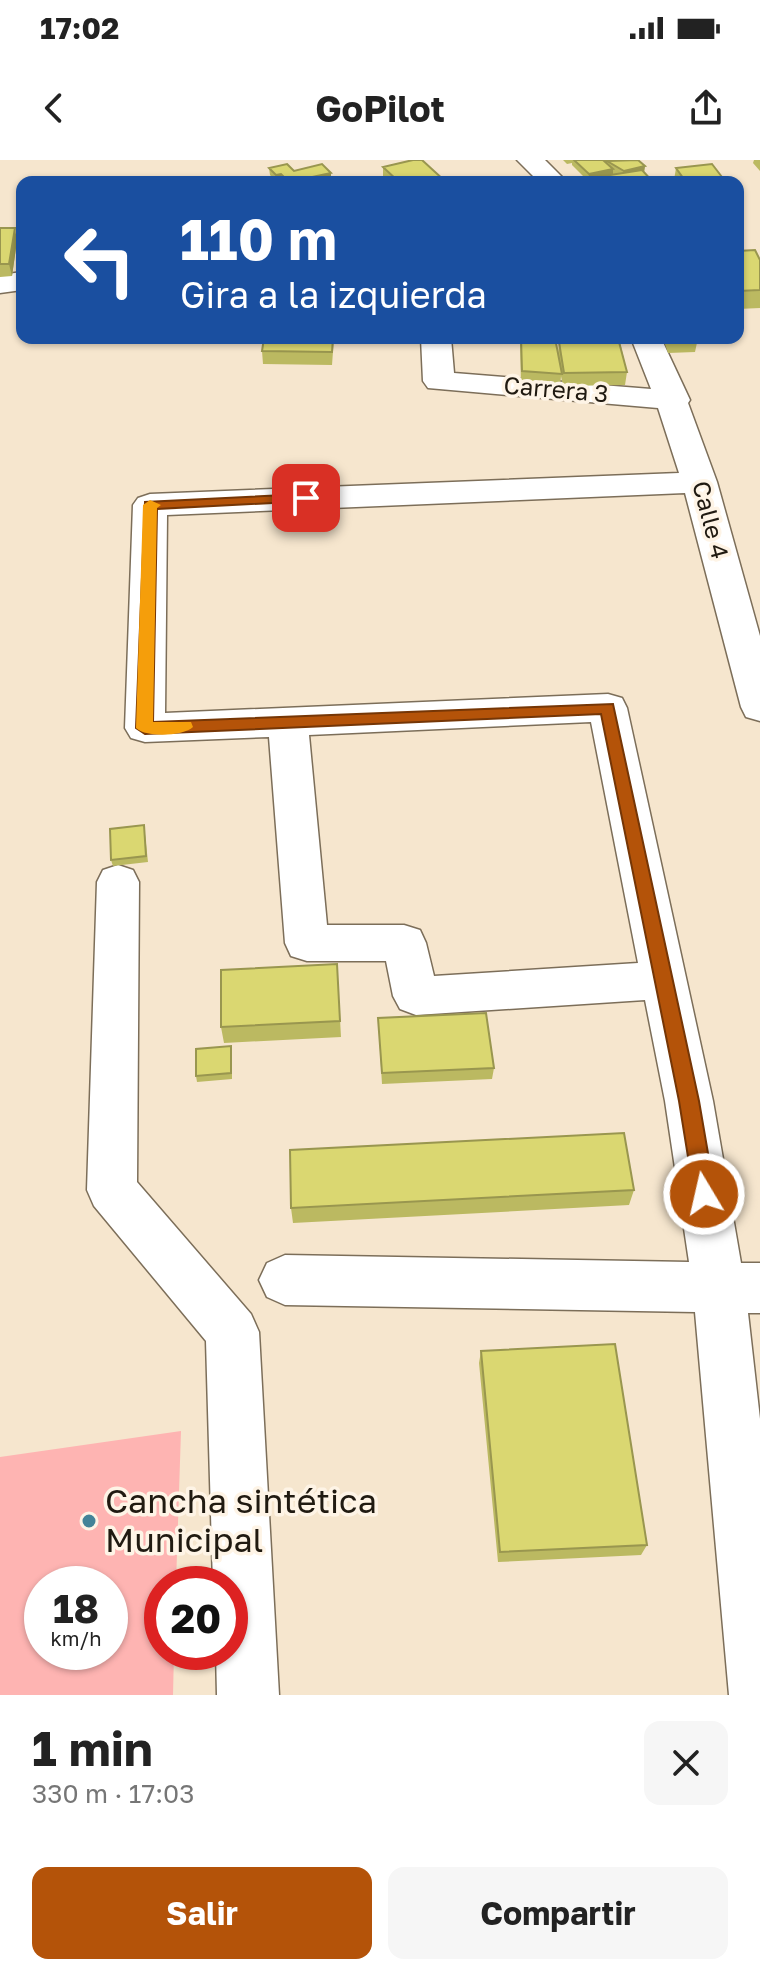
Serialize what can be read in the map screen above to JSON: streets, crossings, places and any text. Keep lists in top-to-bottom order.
{
  "streets": {
    "street": ["Carrera 3", "Calle 4"]
  },
  "crossings": [
    ["Carrera 3", "Calle 4"]
  ],
  "places": ["Cancha sintética Municipal"],
  "page": {
    "status": "17:02",
    "header": "GoPilot",
    "turn": ["110 m", "Gira a la izquierda"],
    "speed": "18 km/h",
    "limit": "20",
    "heading": ["1 min", "330 m · 17:03"],
    "buttons": ["Salir", "Compartir"]
  }
}
